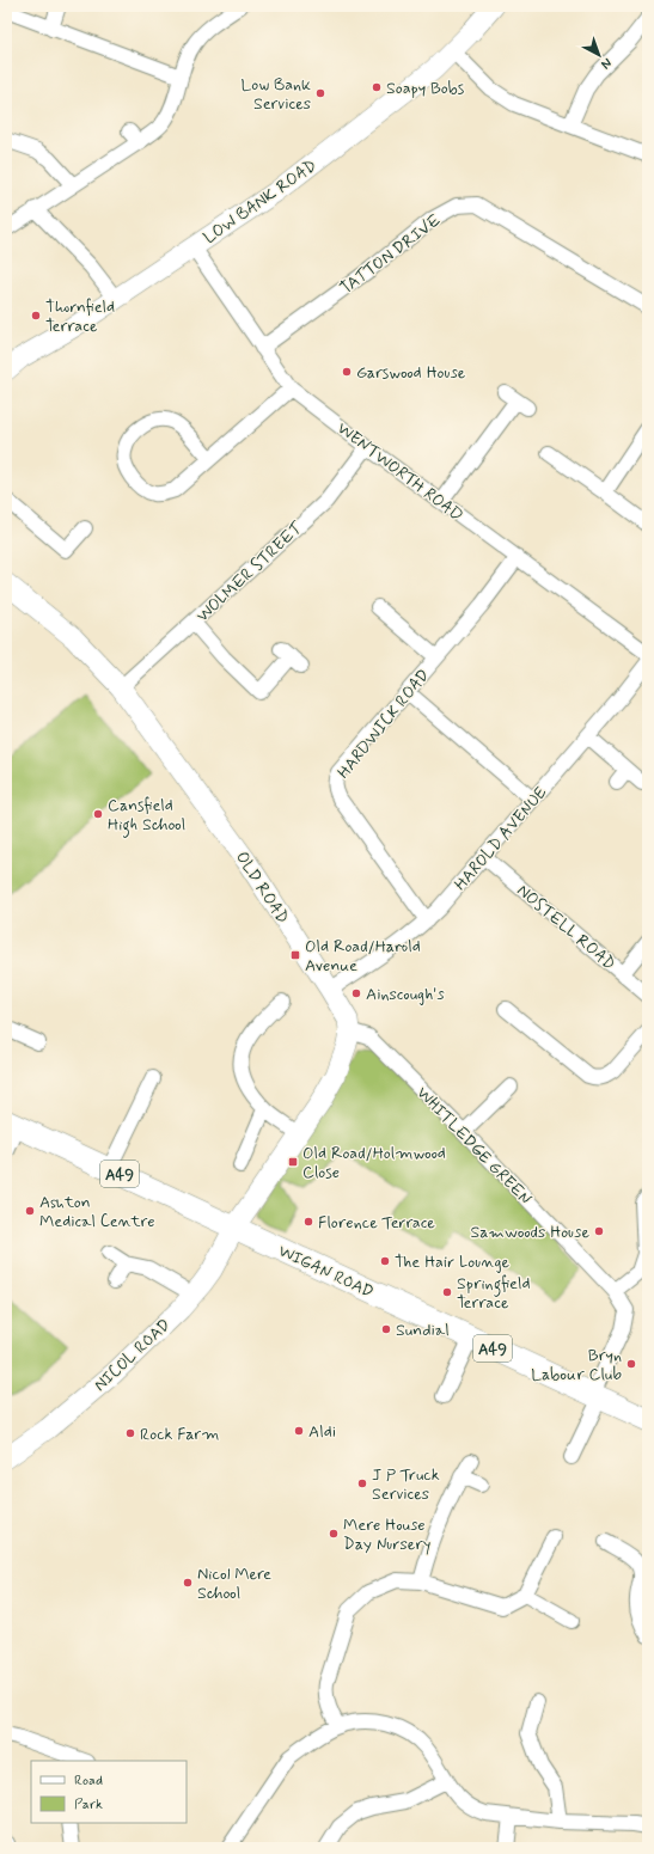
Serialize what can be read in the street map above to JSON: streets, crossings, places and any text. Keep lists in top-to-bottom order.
{
  "streets": {
    "main road": ["A49", "WIGAN ROAD"],
    "street": [
      "LOW BANK ROAD",
      "TATTON DRIVE",
      "WENTWORTH ROAD",
      "WOLMER STREET",
      "HARDWICK ROAD",
      "HAROLD AVENUE",
      "OLD ROAD",
      "NOSTELL ROAD",
      "WHITLEDGE GREEN",
      "NICOL ROAD"
    ]
  },
  "crossings": [
    ["LOW BANK ROAD", "WENTWORTH ROAD"],
    ["TATTON DRIVE", "WENTWORTH ROAD"],
    ["WENTWORTH ROAD", "WOLMER STREET"],
    ["WENTWORTH ROAD", "HARDWICK ROAD"],
    ["WOLMER STREET", "OLD ROAD"],
    ["HARDWICK ROAD", "HAROLD AVENUE"],
    ["HAROLD AVENUE", "OLD ROAD"],
    ["HAROLD AVENUE", "NOSTELL ROAD"],
    ["OLD ROAD", "WHITLEDGE GREEN"],
    ["WHITLEDGE GREEN", "WIGAN ROAD"],
    ["WIGAN ROAD", "NICOL ROAD"]
  ],
  "places": {
    "other": [
      "Soapy Bobs",
      "Low Bank Services",
      "Thornfield Terrace",
      "Garswood House",
      "Cansfield High School",
      "Ainscough's",
      "Ashton Medical Centre",
      "Florence Terrace",
      "Samwoods House",
      "The Hair Lounge",
      "Springfield Terrace",
      "Sundial",
      "Bryn Labour Club",
      "Aldi",
      "Rock Farm",
      "J P Truck Services",
      "Mere House Day Nursery",
      "Nicol Mere School"
    ],
    "transit": ["Old Road/Harold Avenue", "Old Road/Holmwood Close"]
  },
  "legend": ["Road", "Park"],
  "north": "bottom right"
}
